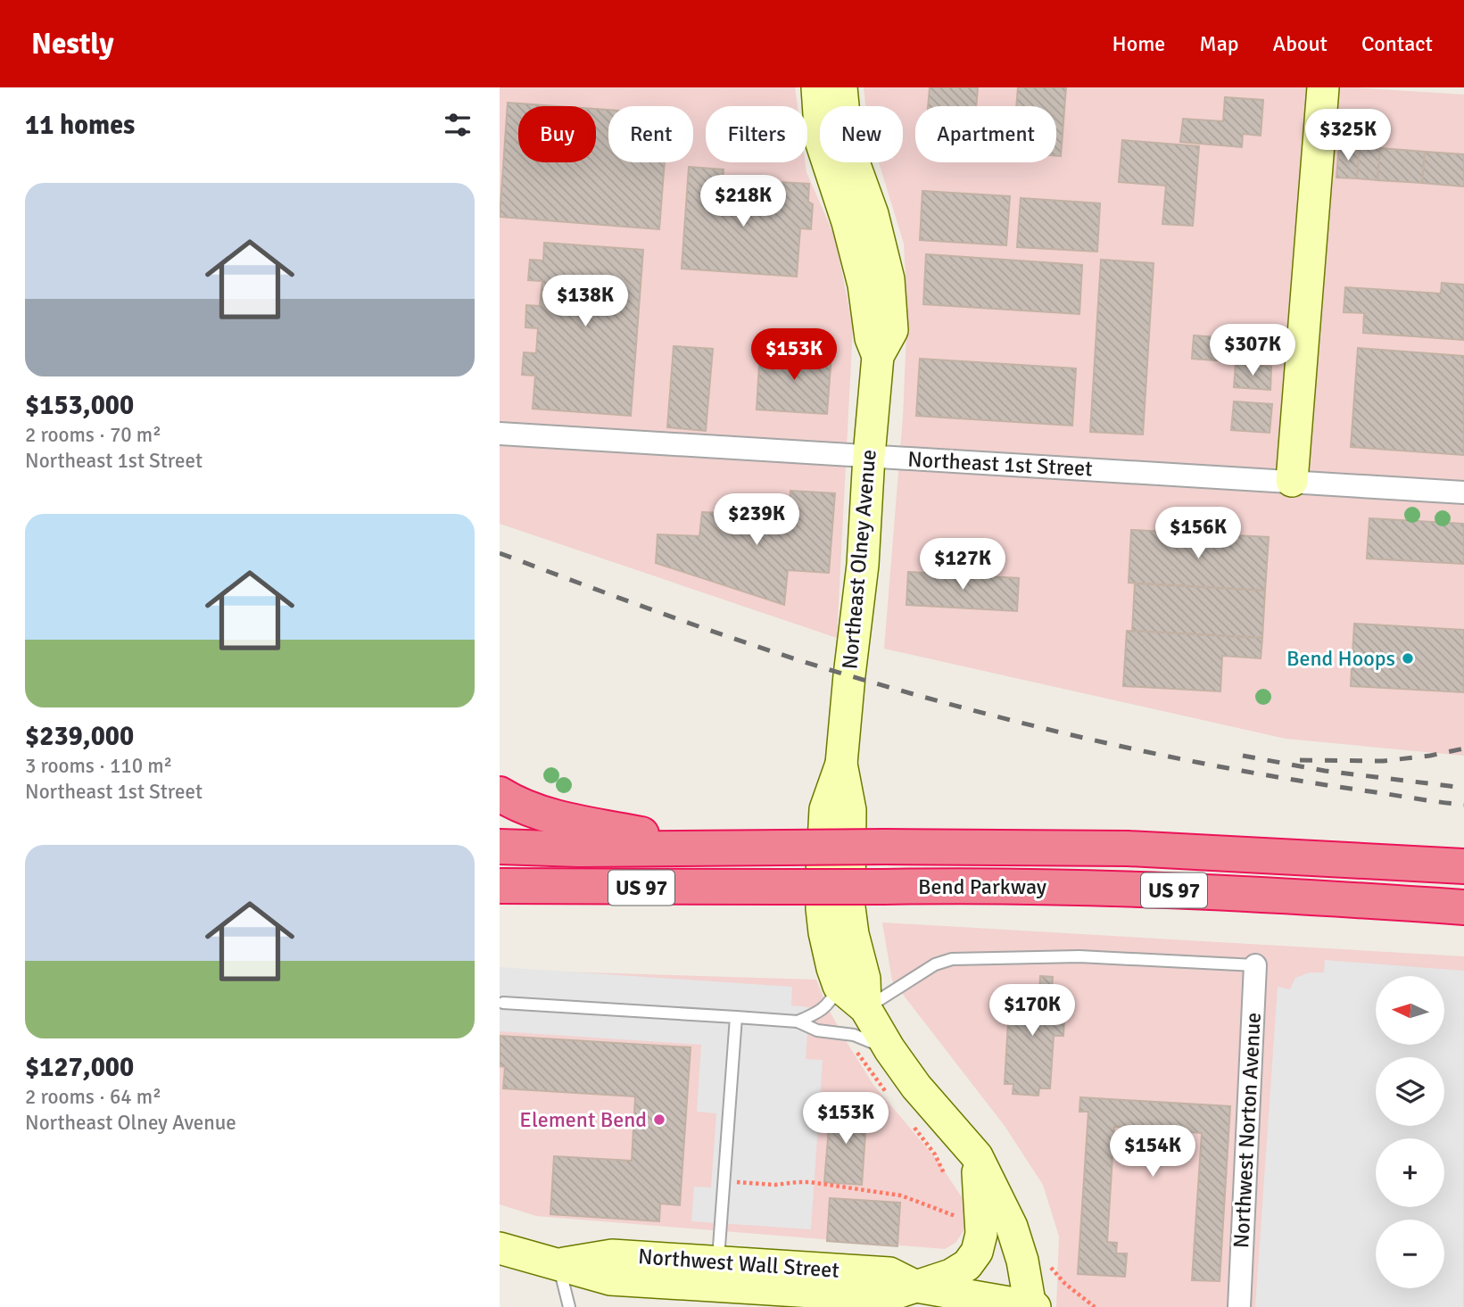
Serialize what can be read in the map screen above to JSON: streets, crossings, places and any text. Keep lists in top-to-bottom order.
{
  "streets": {
    "highway": ["Bend Parkway", "US 97"],
    "main road": ["Northeast Olney Avenue", "Northwest Wall Street"],
    "street": ["Northeast 1st Street", "Northwest Norton Avenue"]
  },
  "crossings": [
    ["Northeast 1st Street", "Northeast Olney Avenue"]
  ],
  "places": ["Bend Hoops", "Element Bend"],
  "north": "left",
  "page": {
    "header": "Nestly",
    "nav": [
      "Home",
      "Map",
      "About",
      "Contact"
    ],
    "heading": "11 homes",
    "chip": [
      "Buy",
      "Rent",
      "Filters",
      "New",
      "Apartment"
    ],
    "price": [
      "$325K",
      "$218K",
      "$138K",
      "$307K",
      "$153K",
      "$239K",
      "$156K",
      "$127K",
      "$170K",
      "$153K",
      "$154K"
    ],
    "list": [
      {
        "name": "$153,000",
        "note": "2 rooms · 70 m² · Northeast 1st Street"
      },
      {
        "name": "$239,000",
        "note": "3 rooms · 110 m² · Northeast 1st Street"
      },
      {
        "name": "$127,000",
        "note": "2 rooms · 64 m² · Northeast Olney Avenue"
      }
    ],
    "map_buttons": ["+", "−"]
  }
}
